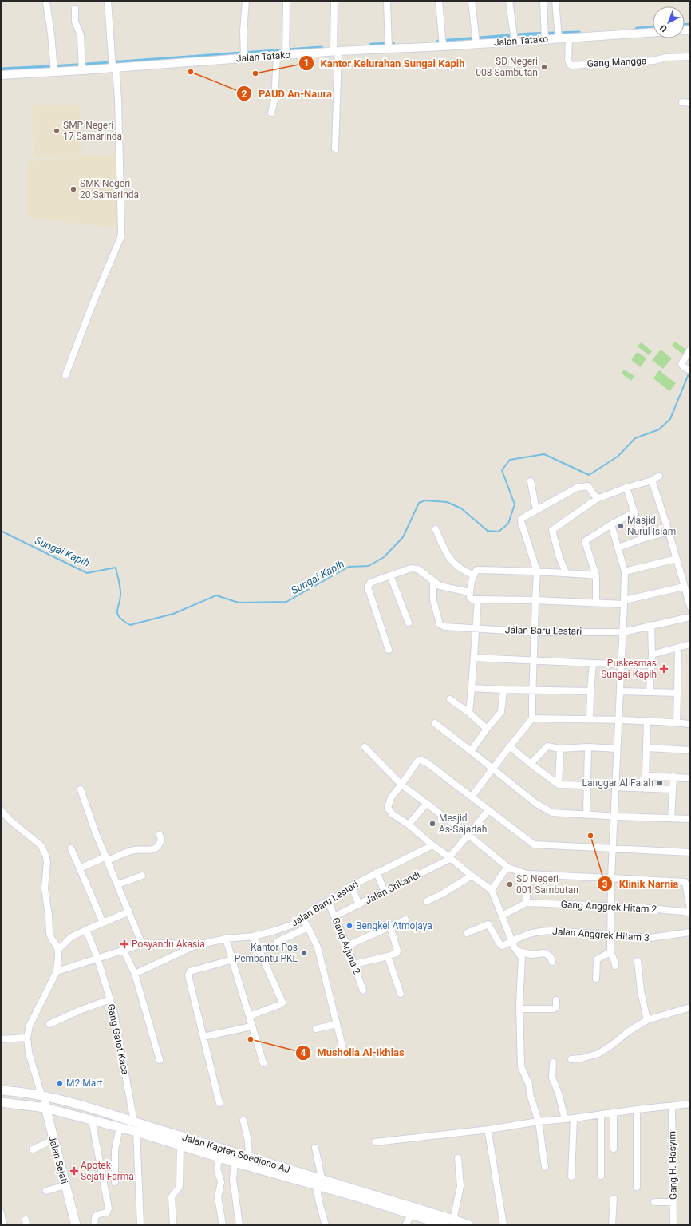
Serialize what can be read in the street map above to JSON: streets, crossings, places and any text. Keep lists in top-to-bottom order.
{
  "streets": {
    "main road": ["Jalan Kapten Soedjono AJ", "Jalan Sejati"],
    "street": [
      "Jalan Tatako",
      "Gang Mangga",
      "Jalan Baru Lestari",
      "Jalan Srikandi",
      "Gang Anggrek Hitam 2",
      "Jalan Anggrek Hitam 3",
      "Gang Arjuna 2",
      "Gang Gatot Kaca",
      "Gang H. Hasyim"
    ]
  },
  "crossings": [
    ["Jalan Tatako", "Gang Mangga"],
    ["Jalan Baru Lestari", "Gang Arjuna 2"],
    ["Jalan Baru Lestari", "Gang Gatot Kaca"],
    ["Jalan Srikandi", "Gang Arjuna 2"],
    ["Gang Gatot Kaca", "Jalan Kapten Soedjono AJ"],
    ["Jalan Kapten Soedjono AJ", "Jalan Sejati"]
  ],
  "water": ["Sungai Kapih"],
  "places": {
    "other": [
      "SD Negeri 008 Sambutan",
      "PAUD An-Naura",
      "Kantor Kelurahan Sungai Kapih",
      "SMP Negeri 17 Samarinda",
      "SMK Negeri 20 Samarinda",
      "Masjid Nurul Islam",
      "Langgar Al Falah",
      "Mesjid As-Sajadah",
      "Klinik Narnia",
      "SD Negeri 001 Sambutan",
      "Bengkel Atmojaya",
      "Kantor Pos Pembantu PKL",
      "Musholla Al-Ikhlas",
      "M2 Mart"
    ],
    "health": ["Puskesmas Sungai Kapih", "Posyandu Akasia", "Apotek Sejati Farma"]
  },
  "north": "bottom left"
}
